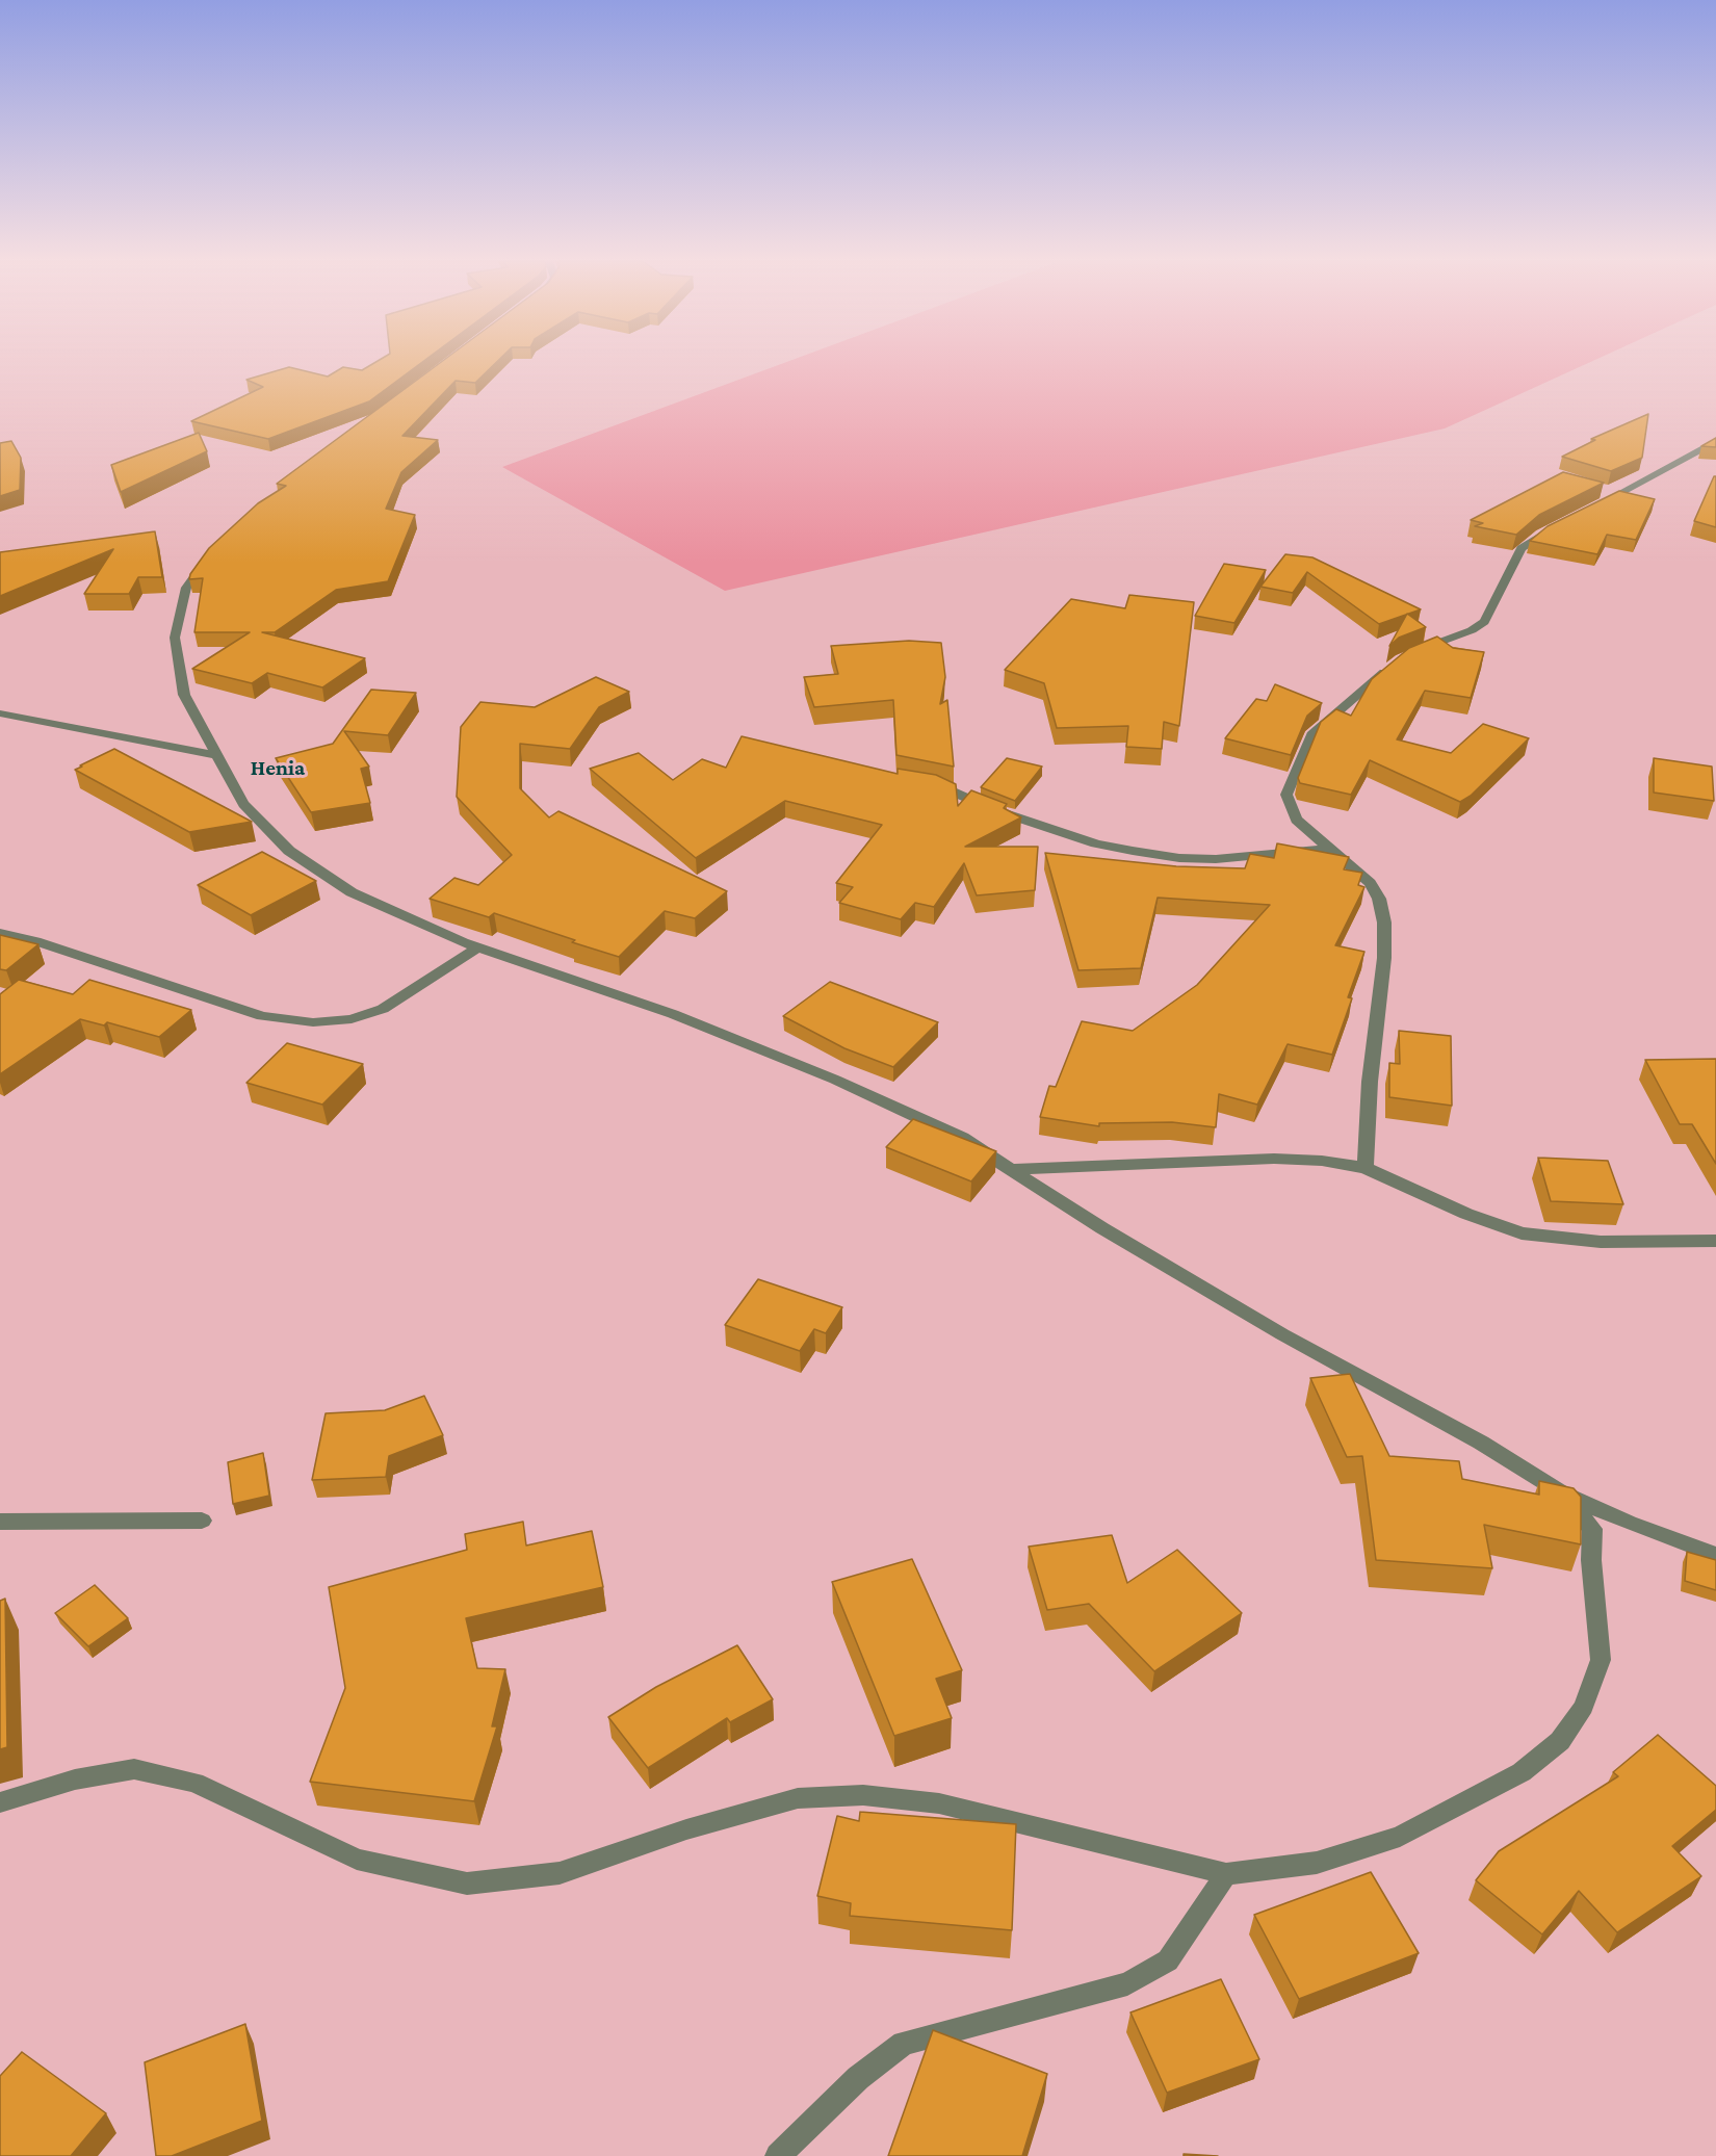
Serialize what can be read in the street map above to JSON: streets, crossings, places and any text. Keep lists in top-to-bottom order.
{
  "districts": ["Henia"]
}
